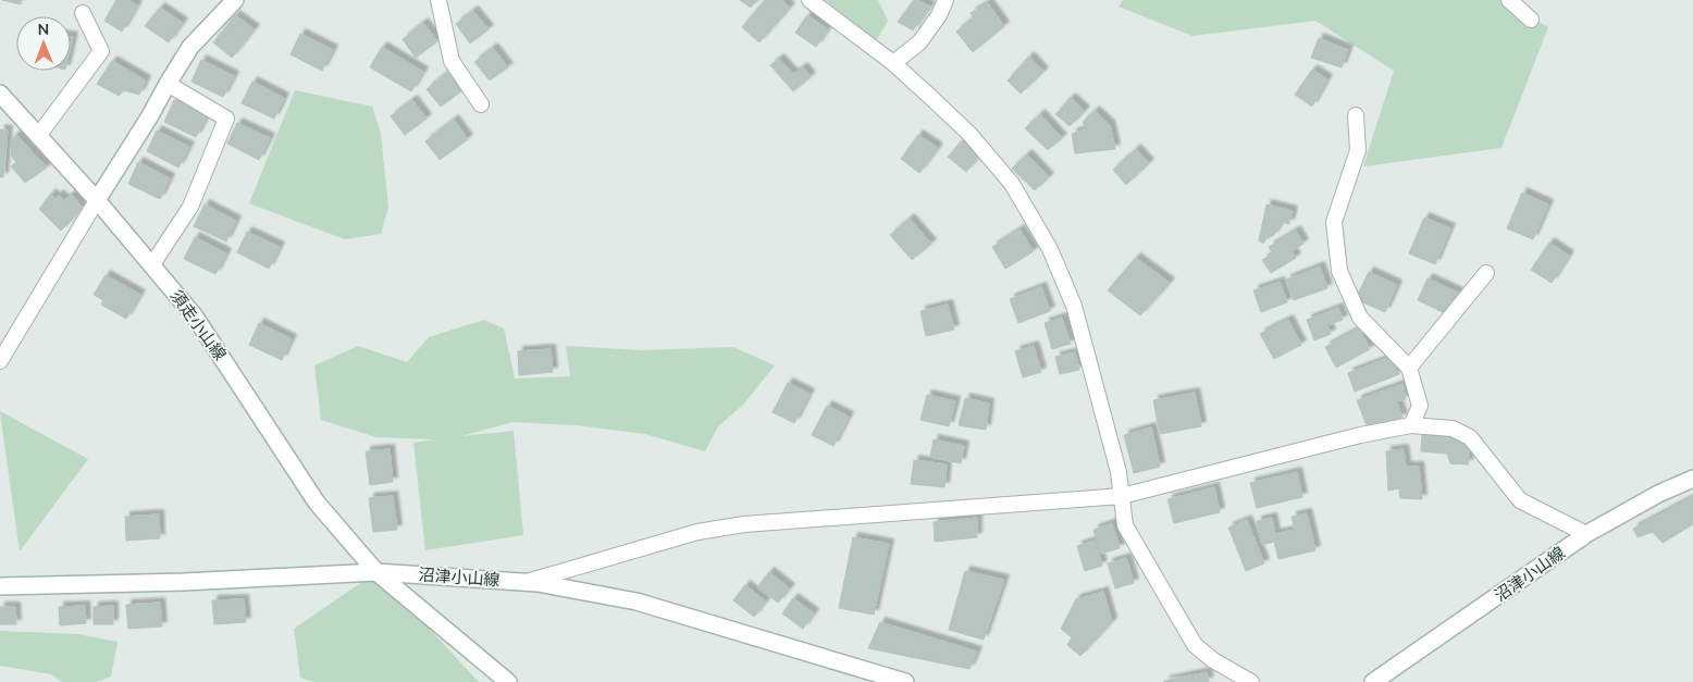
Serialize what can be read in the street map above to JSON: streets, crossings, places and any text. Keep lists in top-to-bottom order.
{
  "streets": {
    "main road": ["須走小山線", "沼津小山線"]
  },
  "crossings": [
    ["須走小山線", "沼津小山線"]
  ],
  "north": "top"
}
